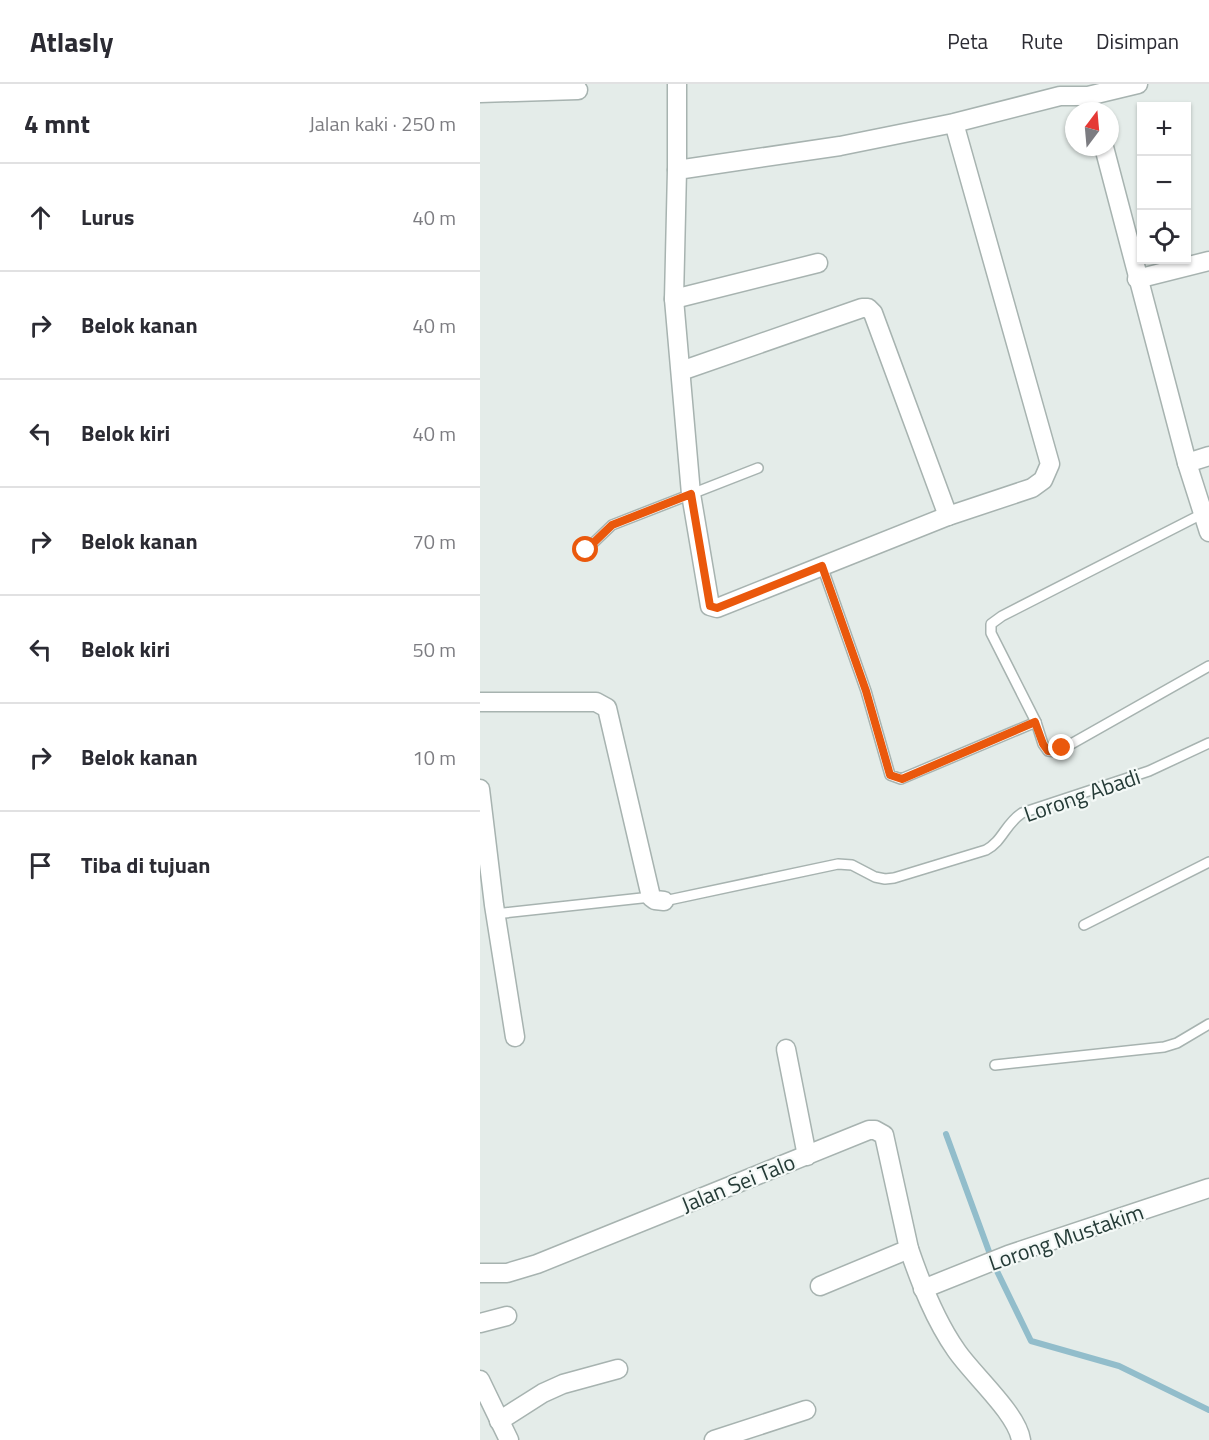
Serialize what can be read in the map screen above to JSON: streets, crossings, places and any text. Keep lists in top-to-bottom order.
{
  "streets": {
    "street": ["Jalan Sei Talo", "Lorong Mustakim"],
    "lane": ["Lorong Abadi"]
  },
  "crossings": [
    ["Jalan Sei Talo", "Lorong Mustakim"]
  ],
  "north": "top",
  "page": {
    "header": "Atlasly",
    "nav": ["Peta", "Rute", "Disimpan"],
    "heading": ["4 mnt", "Jalan kaki · 250 m"],
    "map_buttons": ["+", "−"],
    "list": [
      ["Lurus", "40 m"],
      ["Belok kanan", "40 m"],
      ["Belok kiri", "40 m"],
      ["Belok kanan", "70 m"],
      ["Belok kiri", "50 m"],
      ["Belok kanan", "10 m"],
      "Tiba di tujuan"
    ]
  }
}
